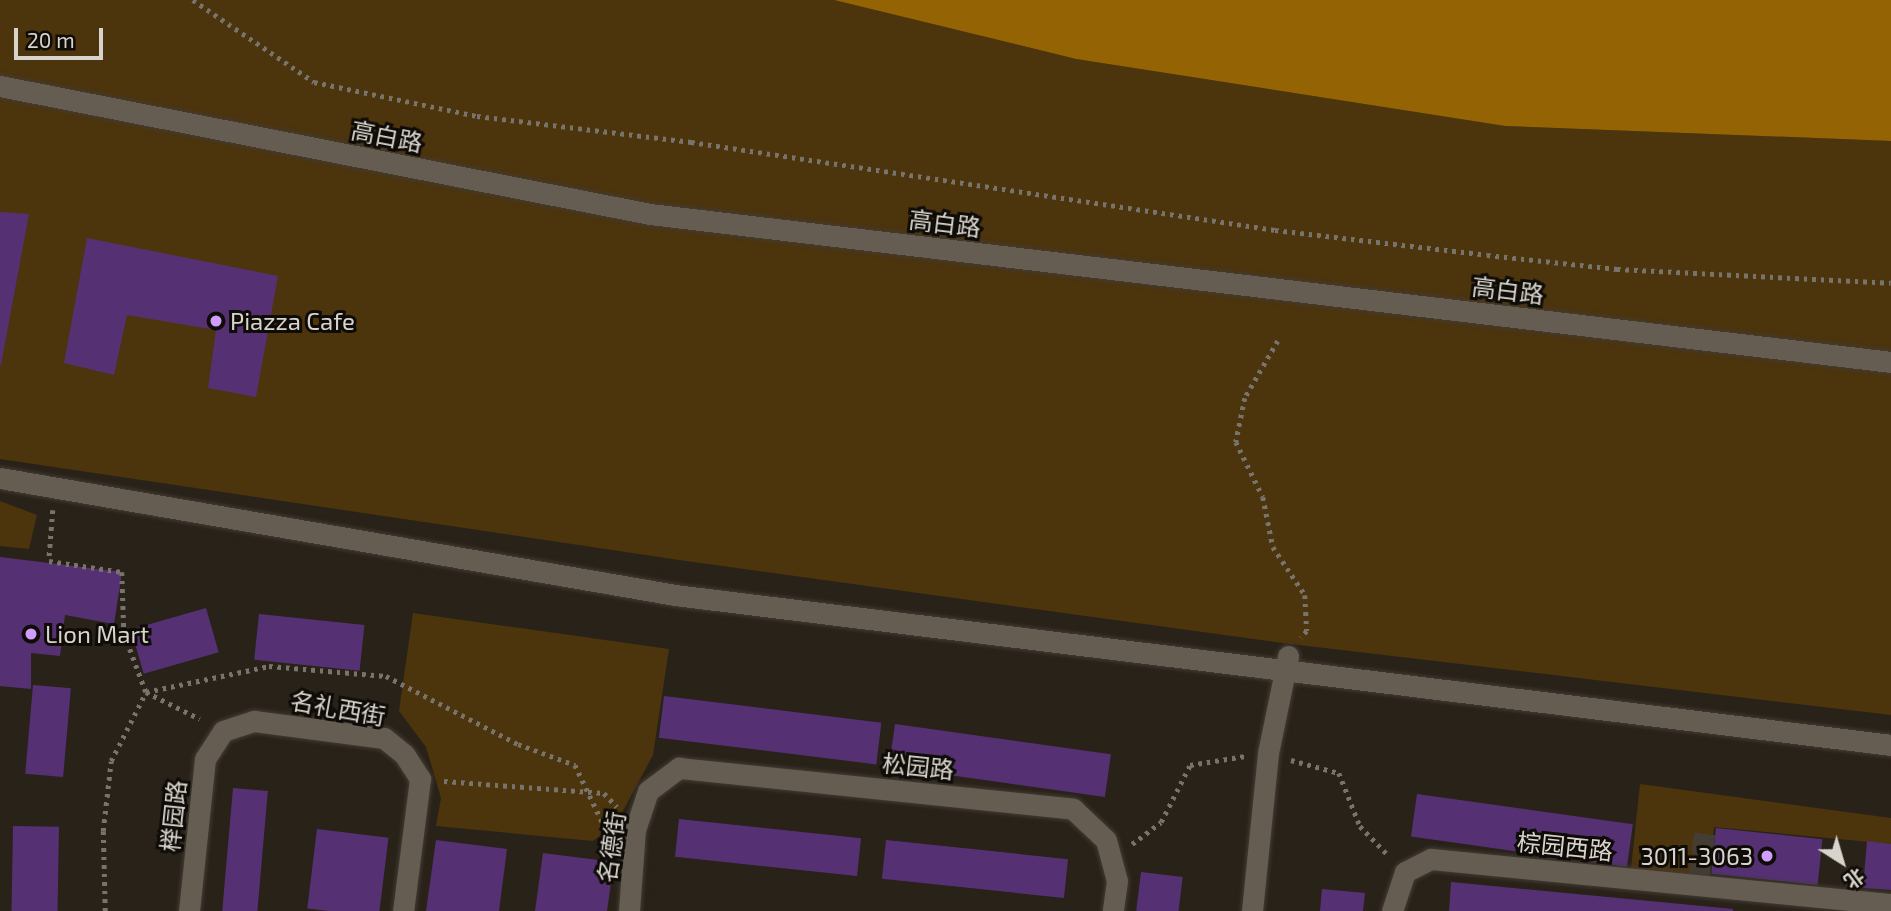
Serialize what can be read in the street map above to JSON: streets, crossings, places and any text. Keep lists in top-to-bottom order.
{
  "streets": {
    "street": [
      "高白路",
      "名礼西街",
      "松园路",
      "榉园路",
      "棕园西路",
      "名德街"
    ]
  },
  "crossings": [
    ["名礼西街", "榉园路"],
    ["松园路", "名德街"]
  ],
  "places": ["Piazza Cafe", "Lion Mart", "3011-3063"],
  "scale_bar": "20 m",
  "north": "bottom right"
}
